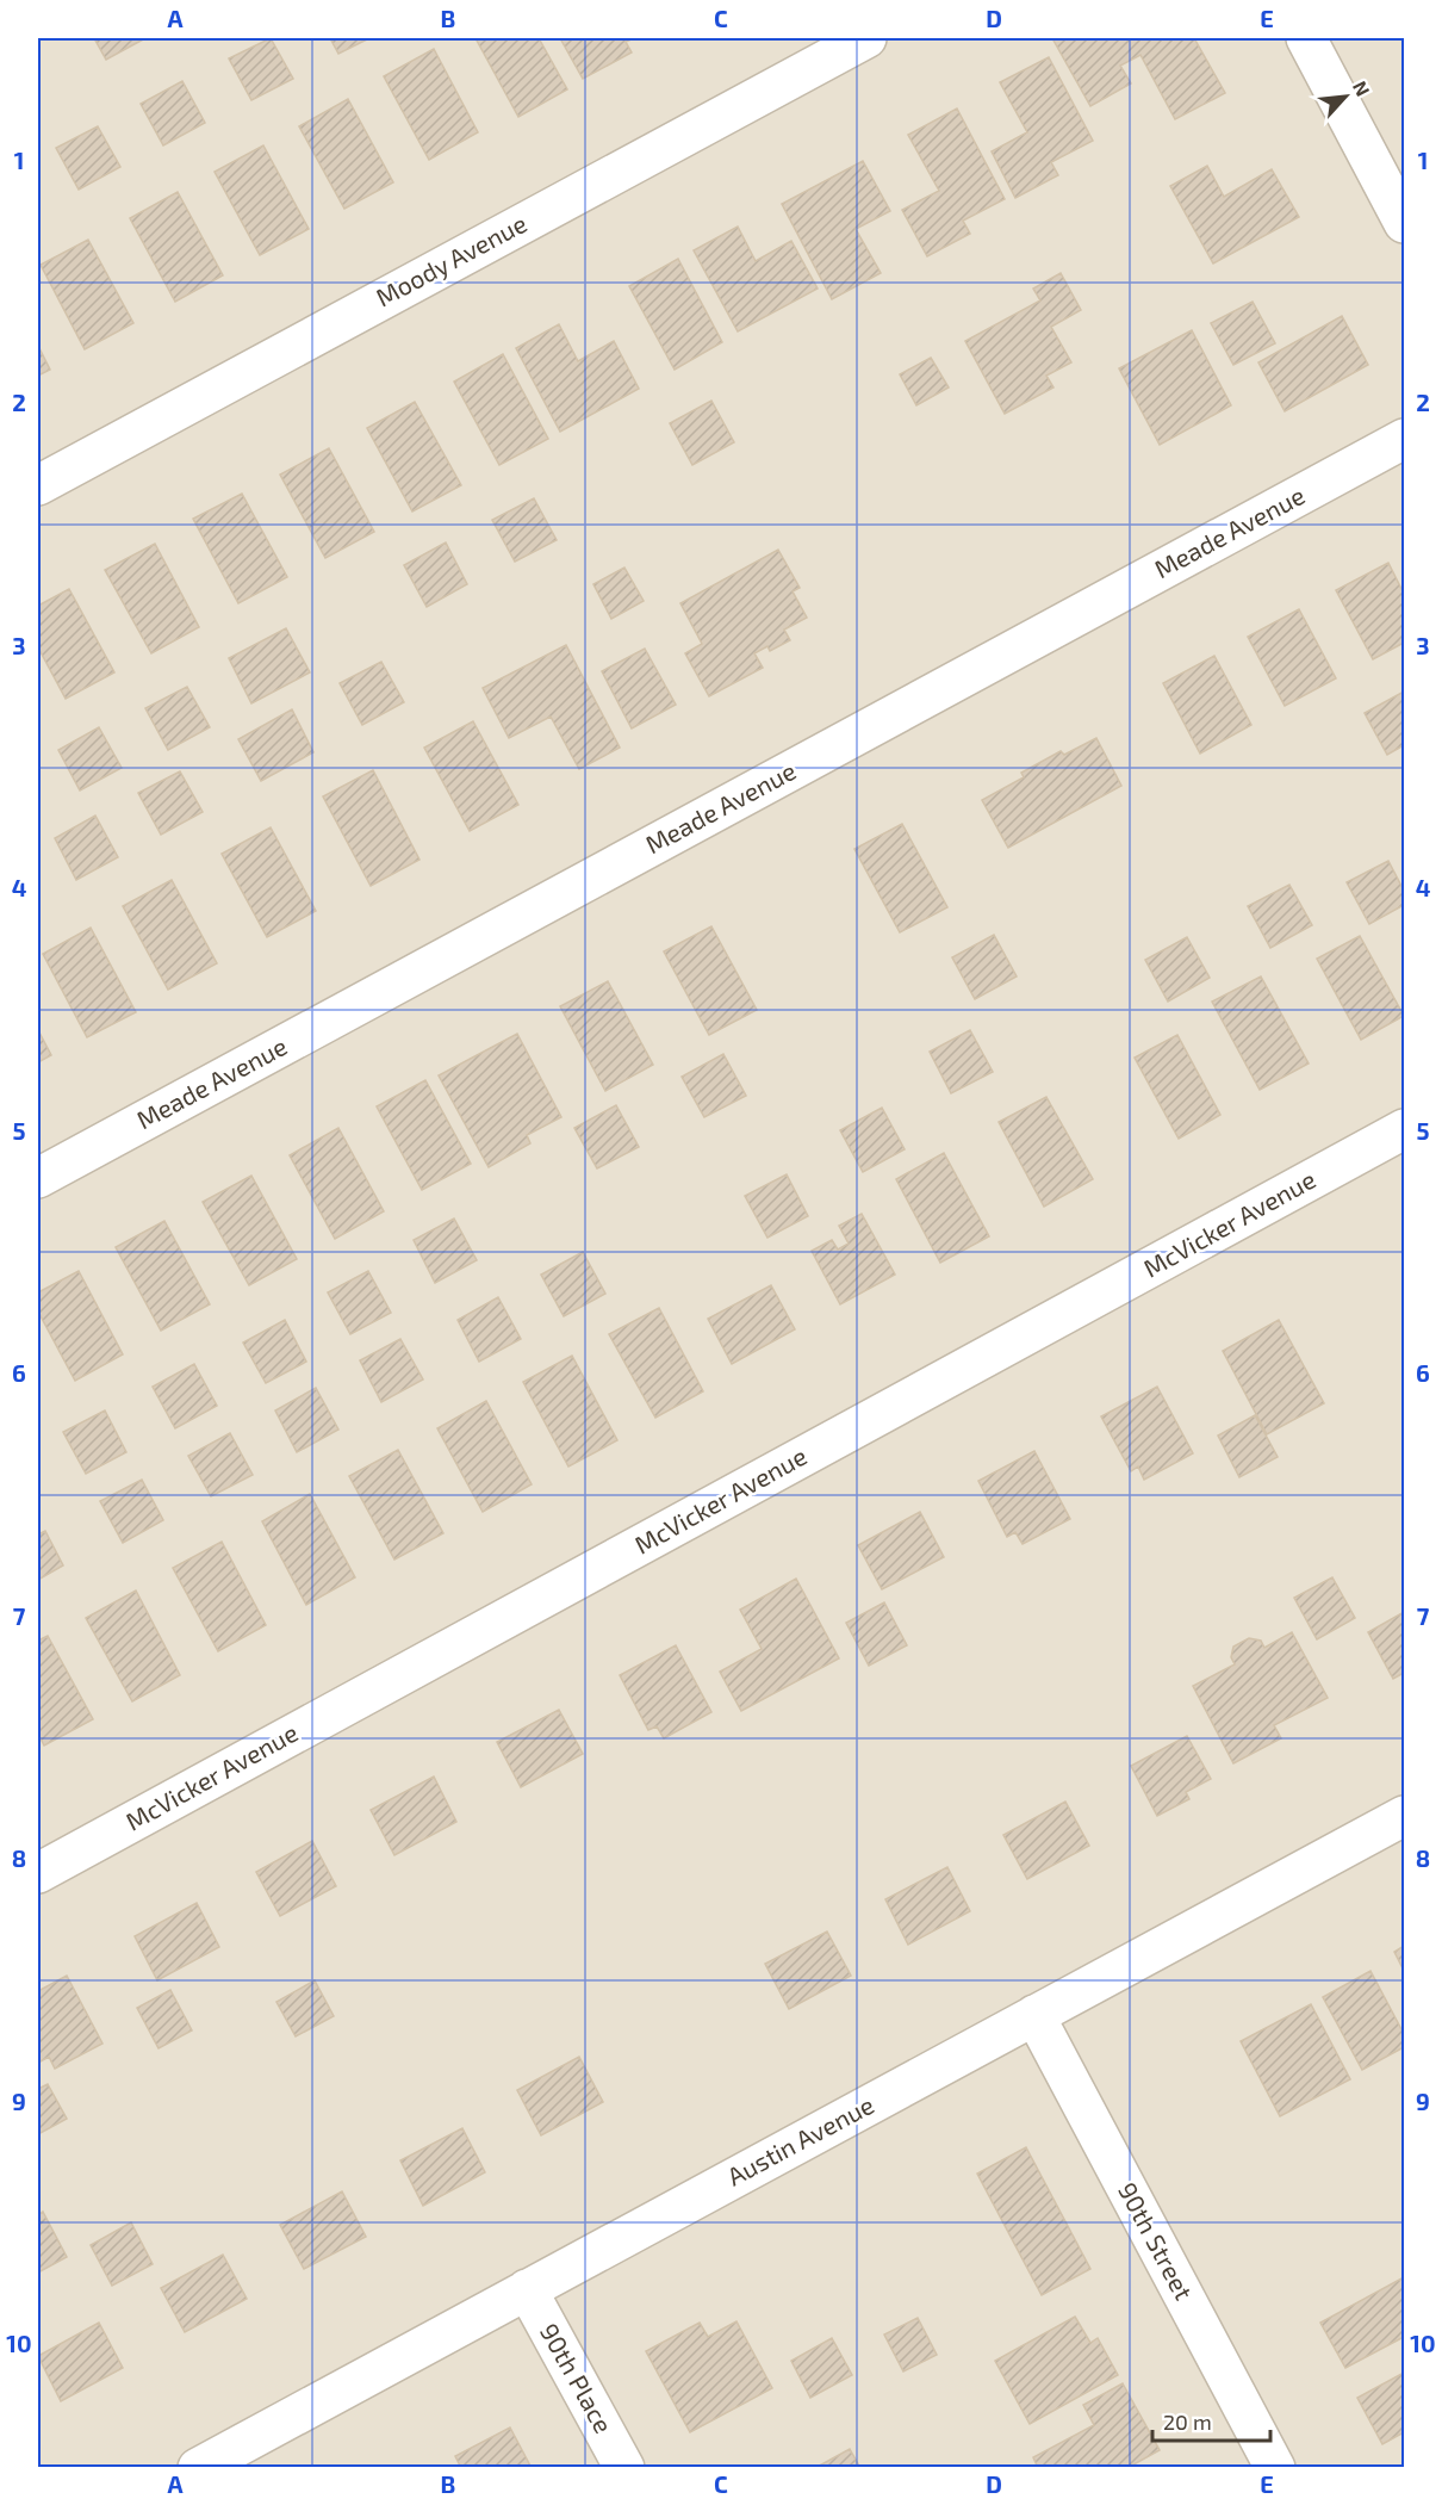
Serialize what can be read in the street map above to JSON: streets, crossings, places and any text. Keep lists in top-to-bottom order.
{
  "streets": {
    "street": [
      "Moody Avenue",
      "Meade Avenue",
      "McVicker Avenue",
      "Austin Avenue",
      "90th Street",
      "90th Place"
    ]
  },
  "crossings": [
    ["Austin Avenue", "90th Street"],
    ["Austin Avenue", "90th Place"]
  ],
  "scale_bar": "20 m",
  "north": "top right",
  "grid": {
    "columns": [
      "A",
      "B",
      "C",
      "D",
      "E"
    ],
    "rows": [
      "1",
      "2",
      "3",
      "4",
      "5",
      "6",
      "7",
      "8",
      "9",
      "10"
    ]
  }
}
